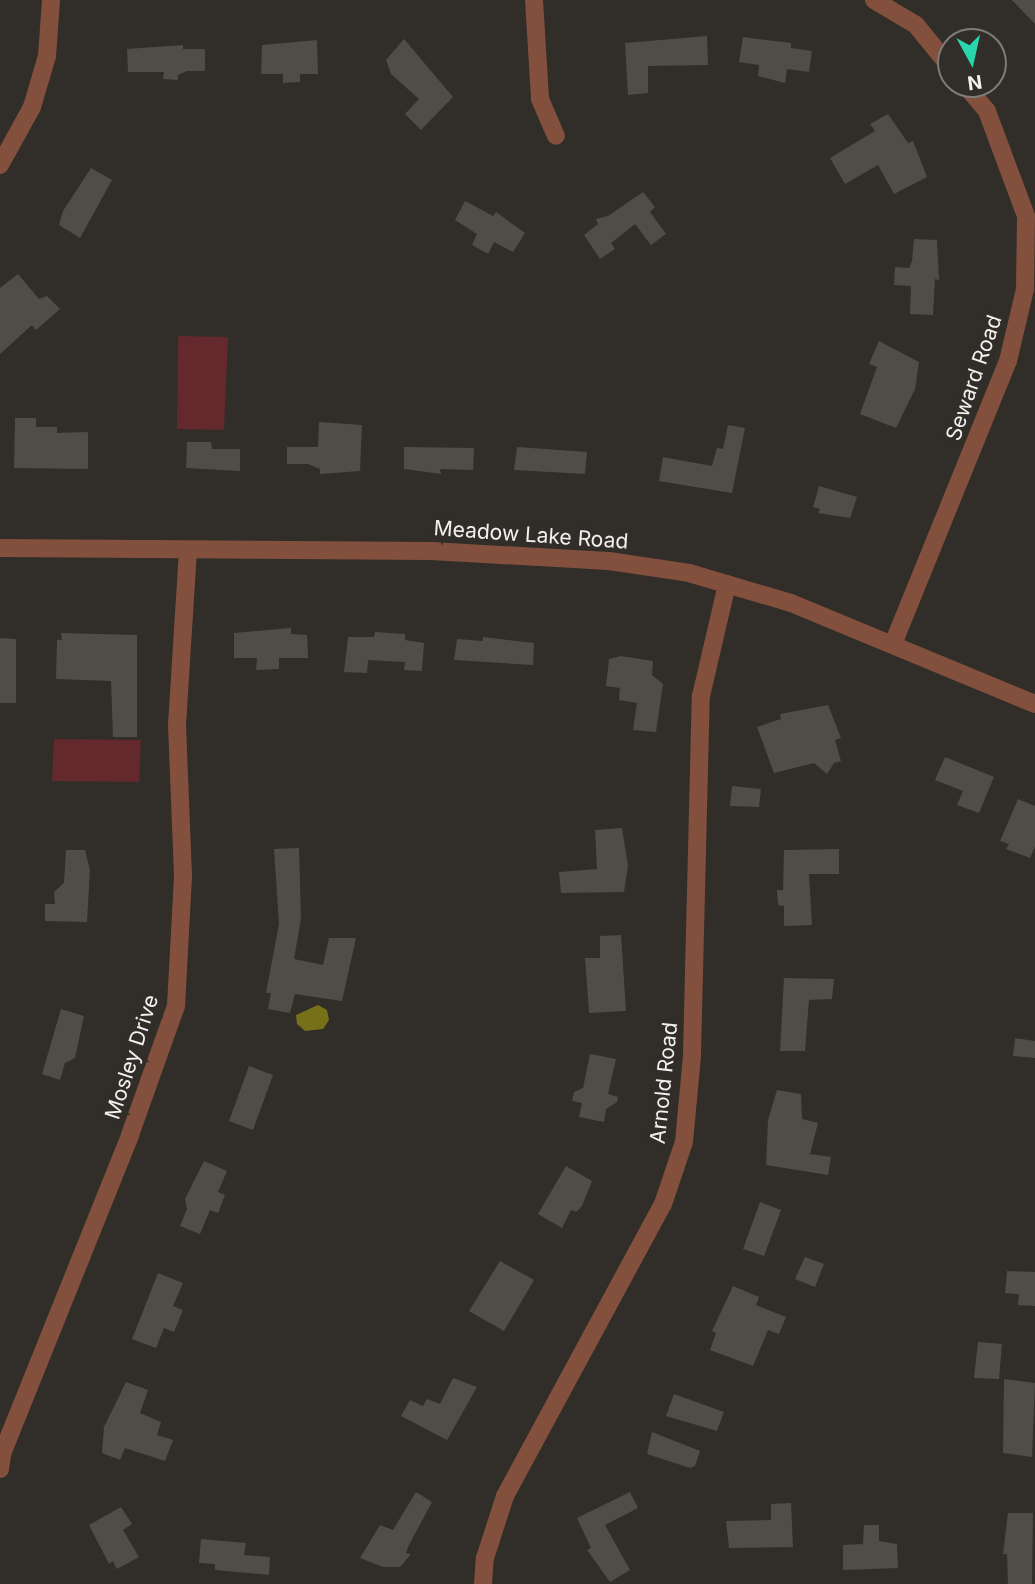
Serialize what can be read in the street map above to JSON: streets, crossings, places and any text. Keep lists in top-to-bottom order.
{
  "streets": {
    "street": [
      "Seward Road",
      "Meadow Lake Road",
      "Mosley Drive",
      "Arnold Road"
    ]
  },
  "crossings": [
    ["Seward Road", "Meadow Lake Road"],
    ["Meadow Lake Road", "Mosley Drive"],
    ["Meadow Lake Road", "Arnold Road"]
  ],
  "north": "bottom"
}
